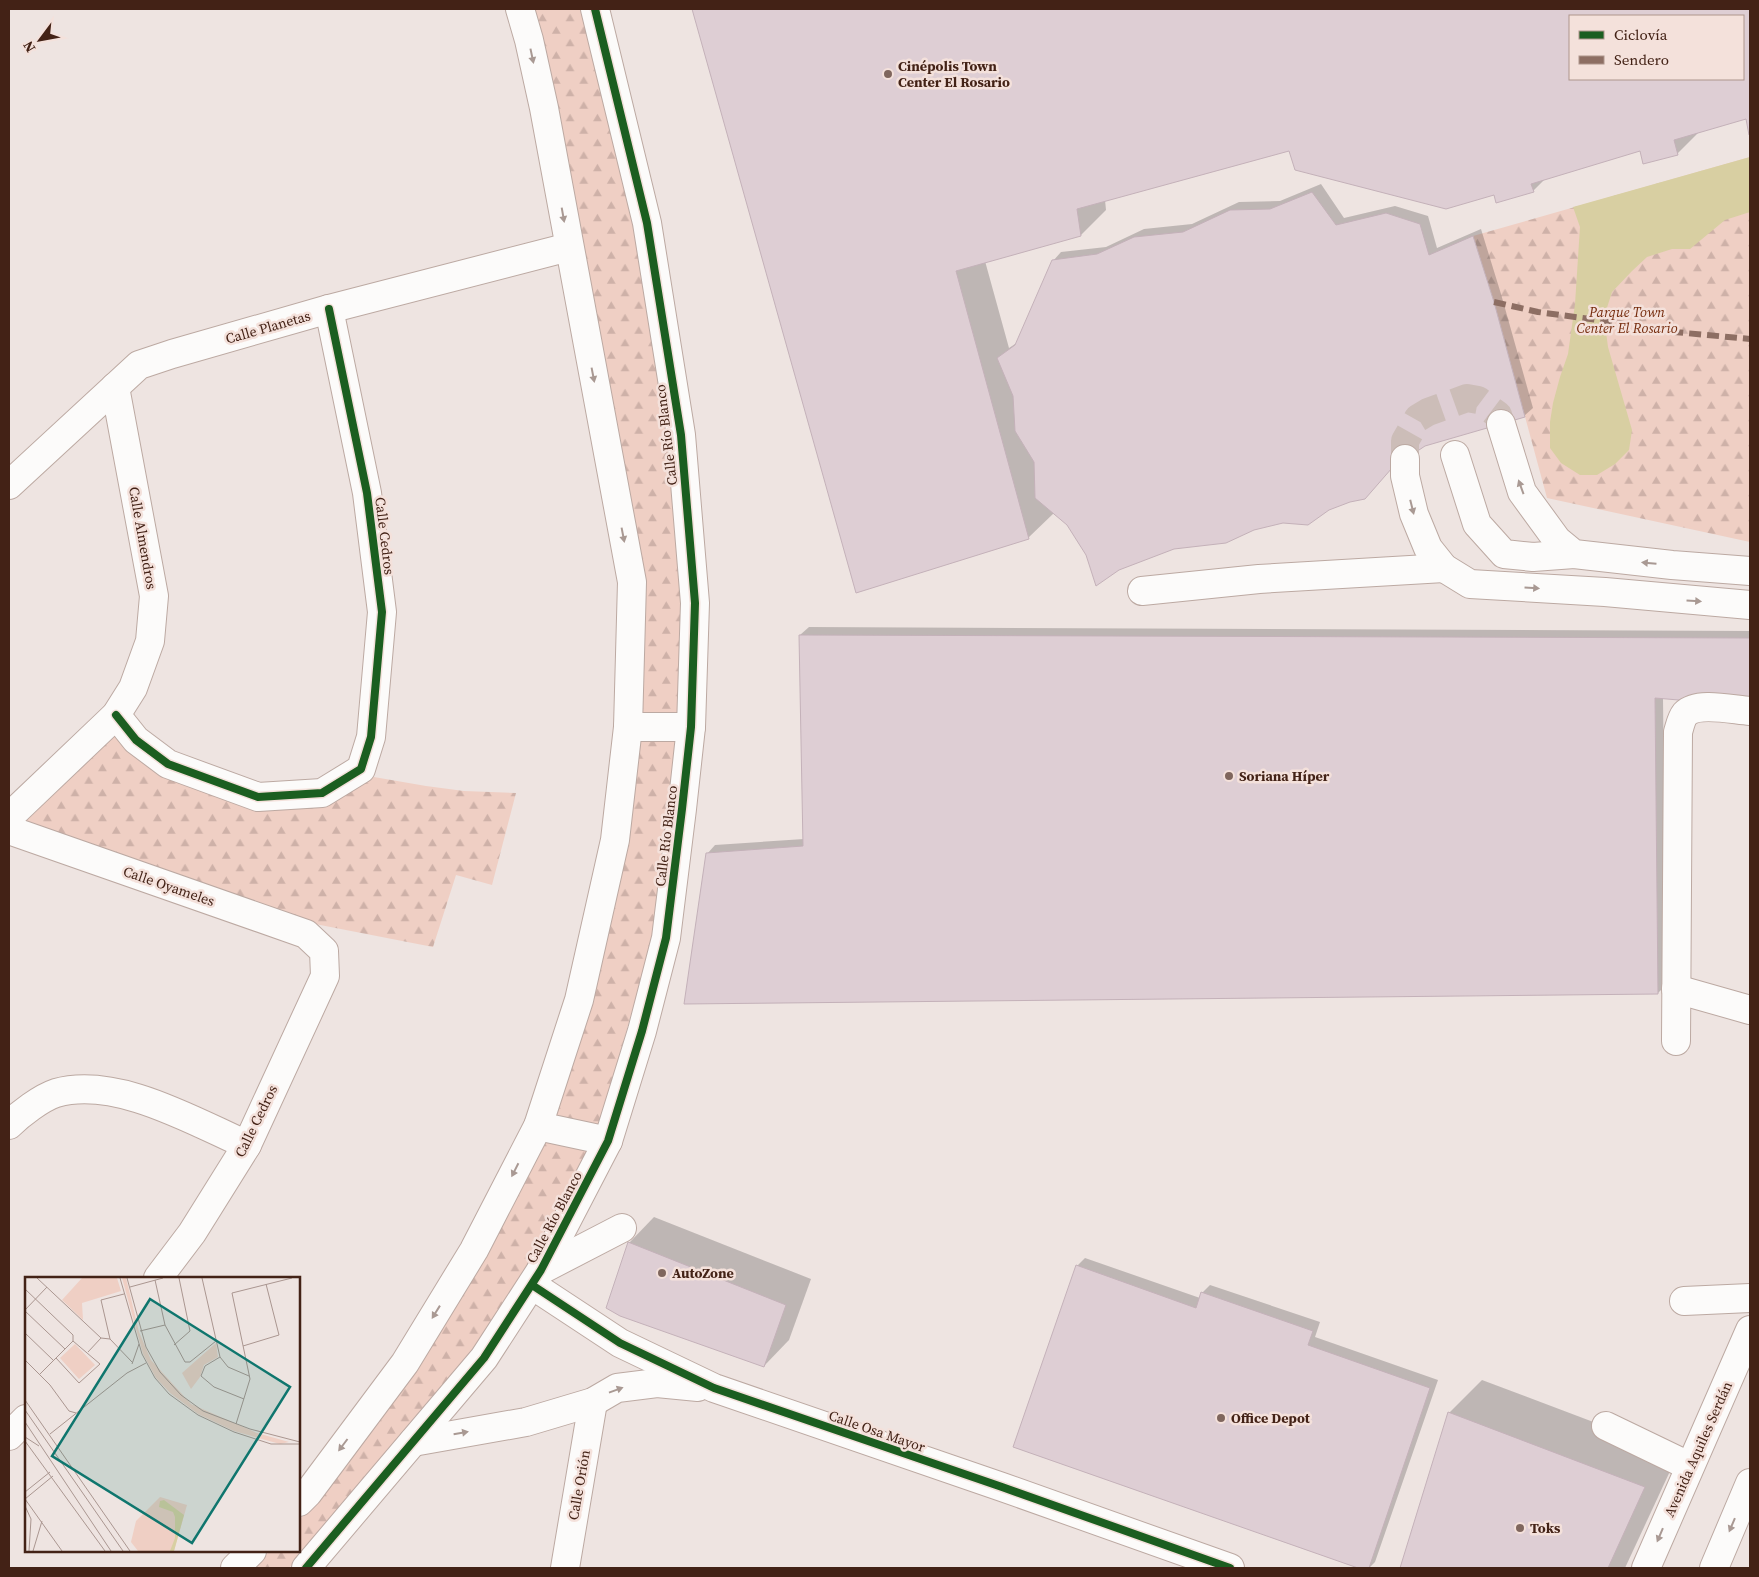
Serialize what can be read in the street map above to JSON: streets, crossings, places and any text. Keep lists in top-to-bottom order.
{
  "streets": {
    "street": [
      "Calle Planetas",
      "Calle Río Blanco",
      "Calle Cedros",
      "Calle Almendros",
      "Calle Oyameles",
      "Calle Osa Mayor",
      "Avenida Aquiles Serdán",
      "Calle Orión"
    ]
  },
  "crossings": [
    ["Calle Planetas", "Calle Cedros"],
    ["Calle Planetas", "Calle Almendros"],
    ["Calle Río Blanco", "Calle Osa Mayor"],
    ["Calle Cedros", "Calle Almendros"],
    ["Calle Cedros", "Calle Oyameles"],
    ["Calle Osa Mayor", "Calle Orión"]
  ],
  "parks": ["Parque Town Center El Rosario"],
  "places": [
    "Cinépolis Town Center El Rosario",
    "Soriana Híper",
    "AutoZone",
    "Office Depot",
    "Toks"
  ],
  "legend": ["Ciclovía", "Sendero"],
  "north": "bottom left"
}
